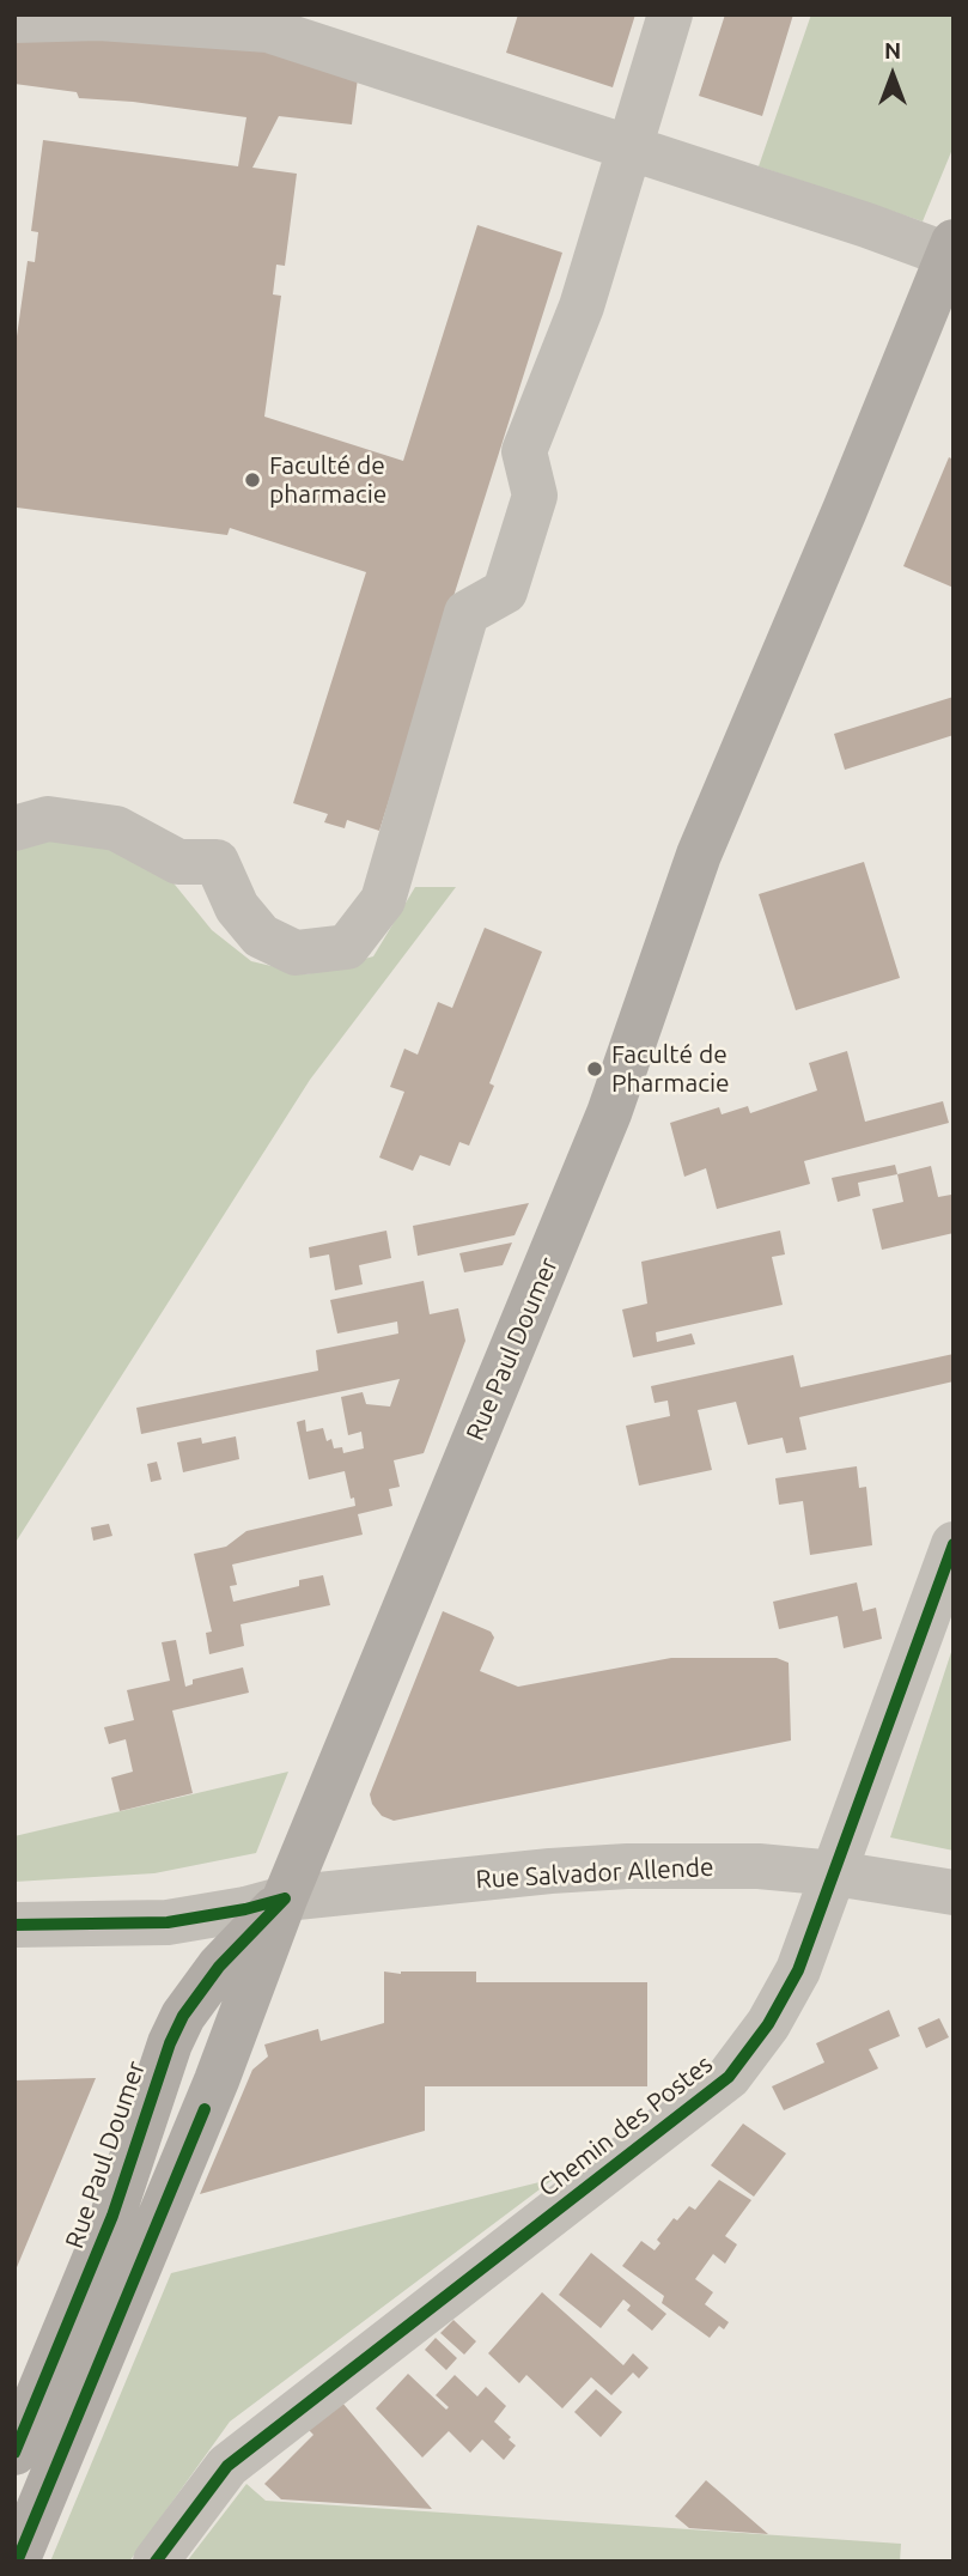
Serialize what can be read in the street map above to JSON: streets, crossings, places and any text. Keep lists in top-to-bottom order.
{
  "streets": {
    "main road": ["Rue Paul Doumer"],
    "street": ["Rue Salvador Allende", "Chemin des Postes"]
  },
  "crossings": [
    ["Rue Paul Doumer", "Rue Salvador Allende"],
    ["Rue Salvador Allende", "Chemin des Postes"]
  ],
  "places": ["Faculté de pharmacie", "Faculté de Pharmacie"],
  "north": "top"
}
